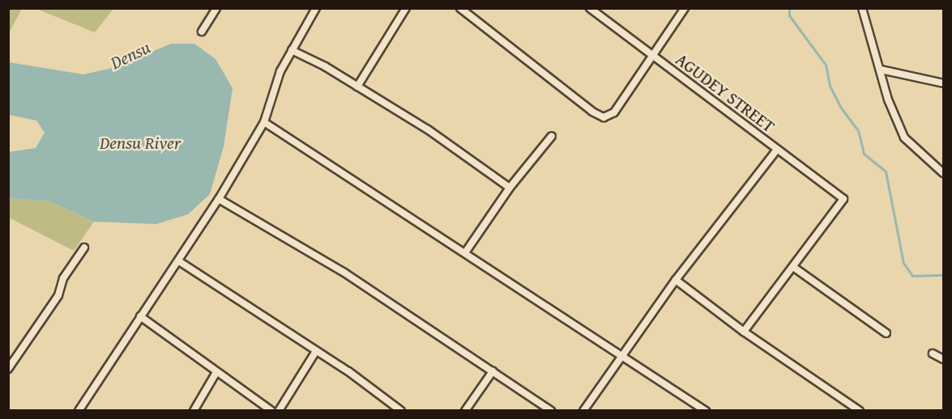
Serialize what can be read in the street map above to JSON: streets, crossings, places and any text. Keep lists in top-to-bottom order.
{
  "streets": {
    "street": ["AGUDEY STREET"]
  },
  "water": ["Densu", "Densu River"]
}
